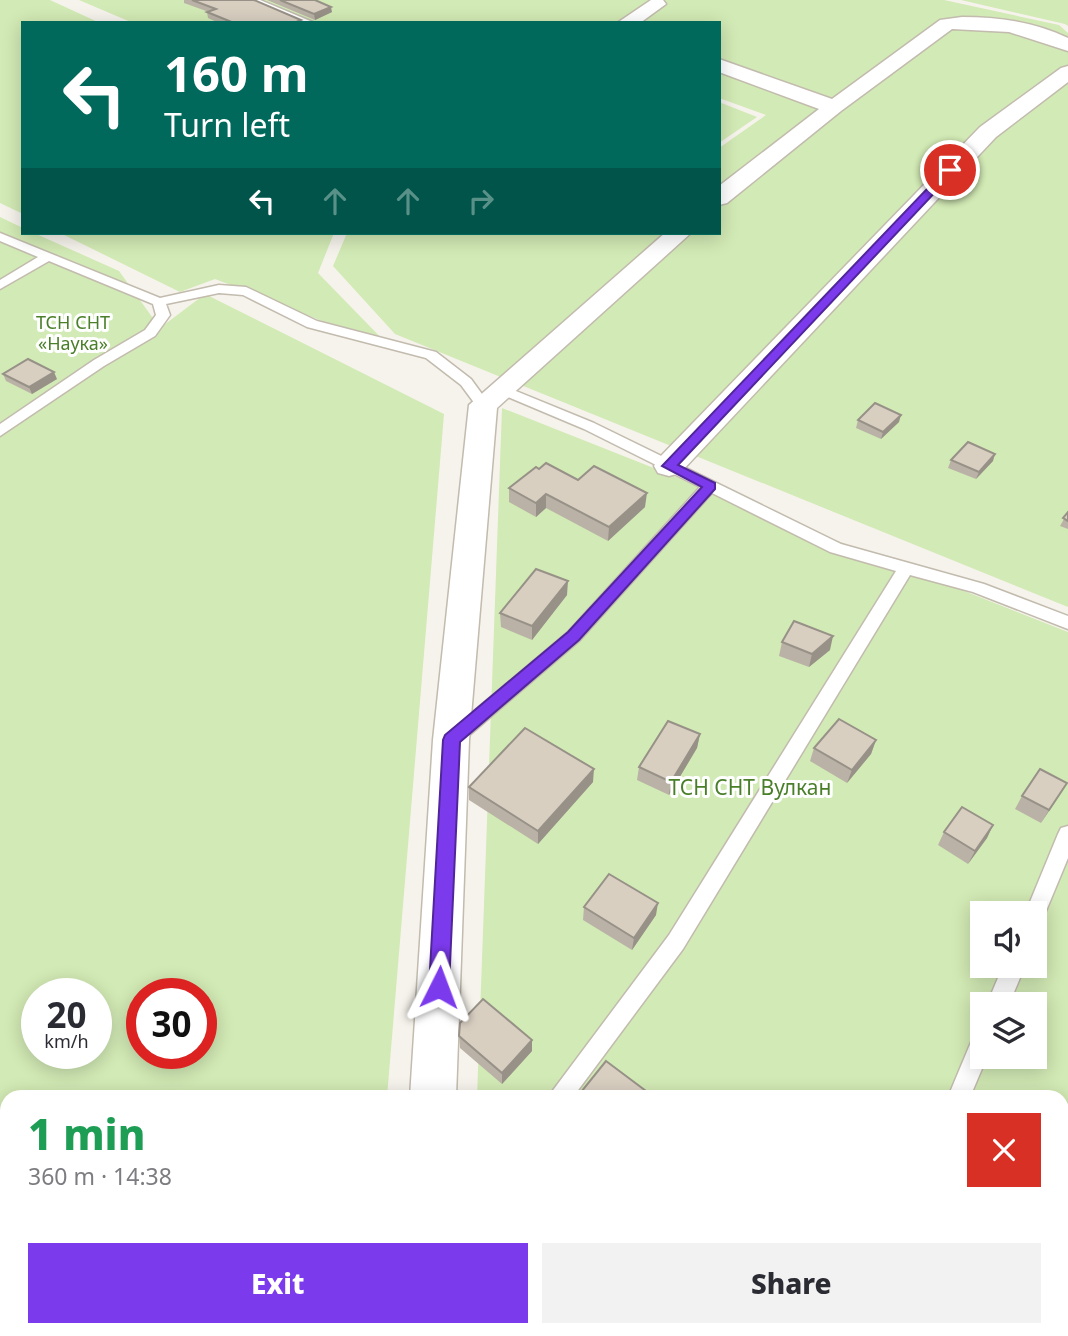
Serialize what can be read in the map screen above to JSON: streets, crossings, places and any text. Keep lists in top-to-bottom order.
{
  "parks": ["ТСН СНТ «Наука»", "ТСН СНТ Вулкан"],
  "page": {
    "turn": ["160 m", "Turn left"],
    "speed": "20 km/h",
    "limit": "30",
    "heading": ["1 min", "360 m · 14:38"],
    "buttons": ["Exit", "Share"]
  }
}
